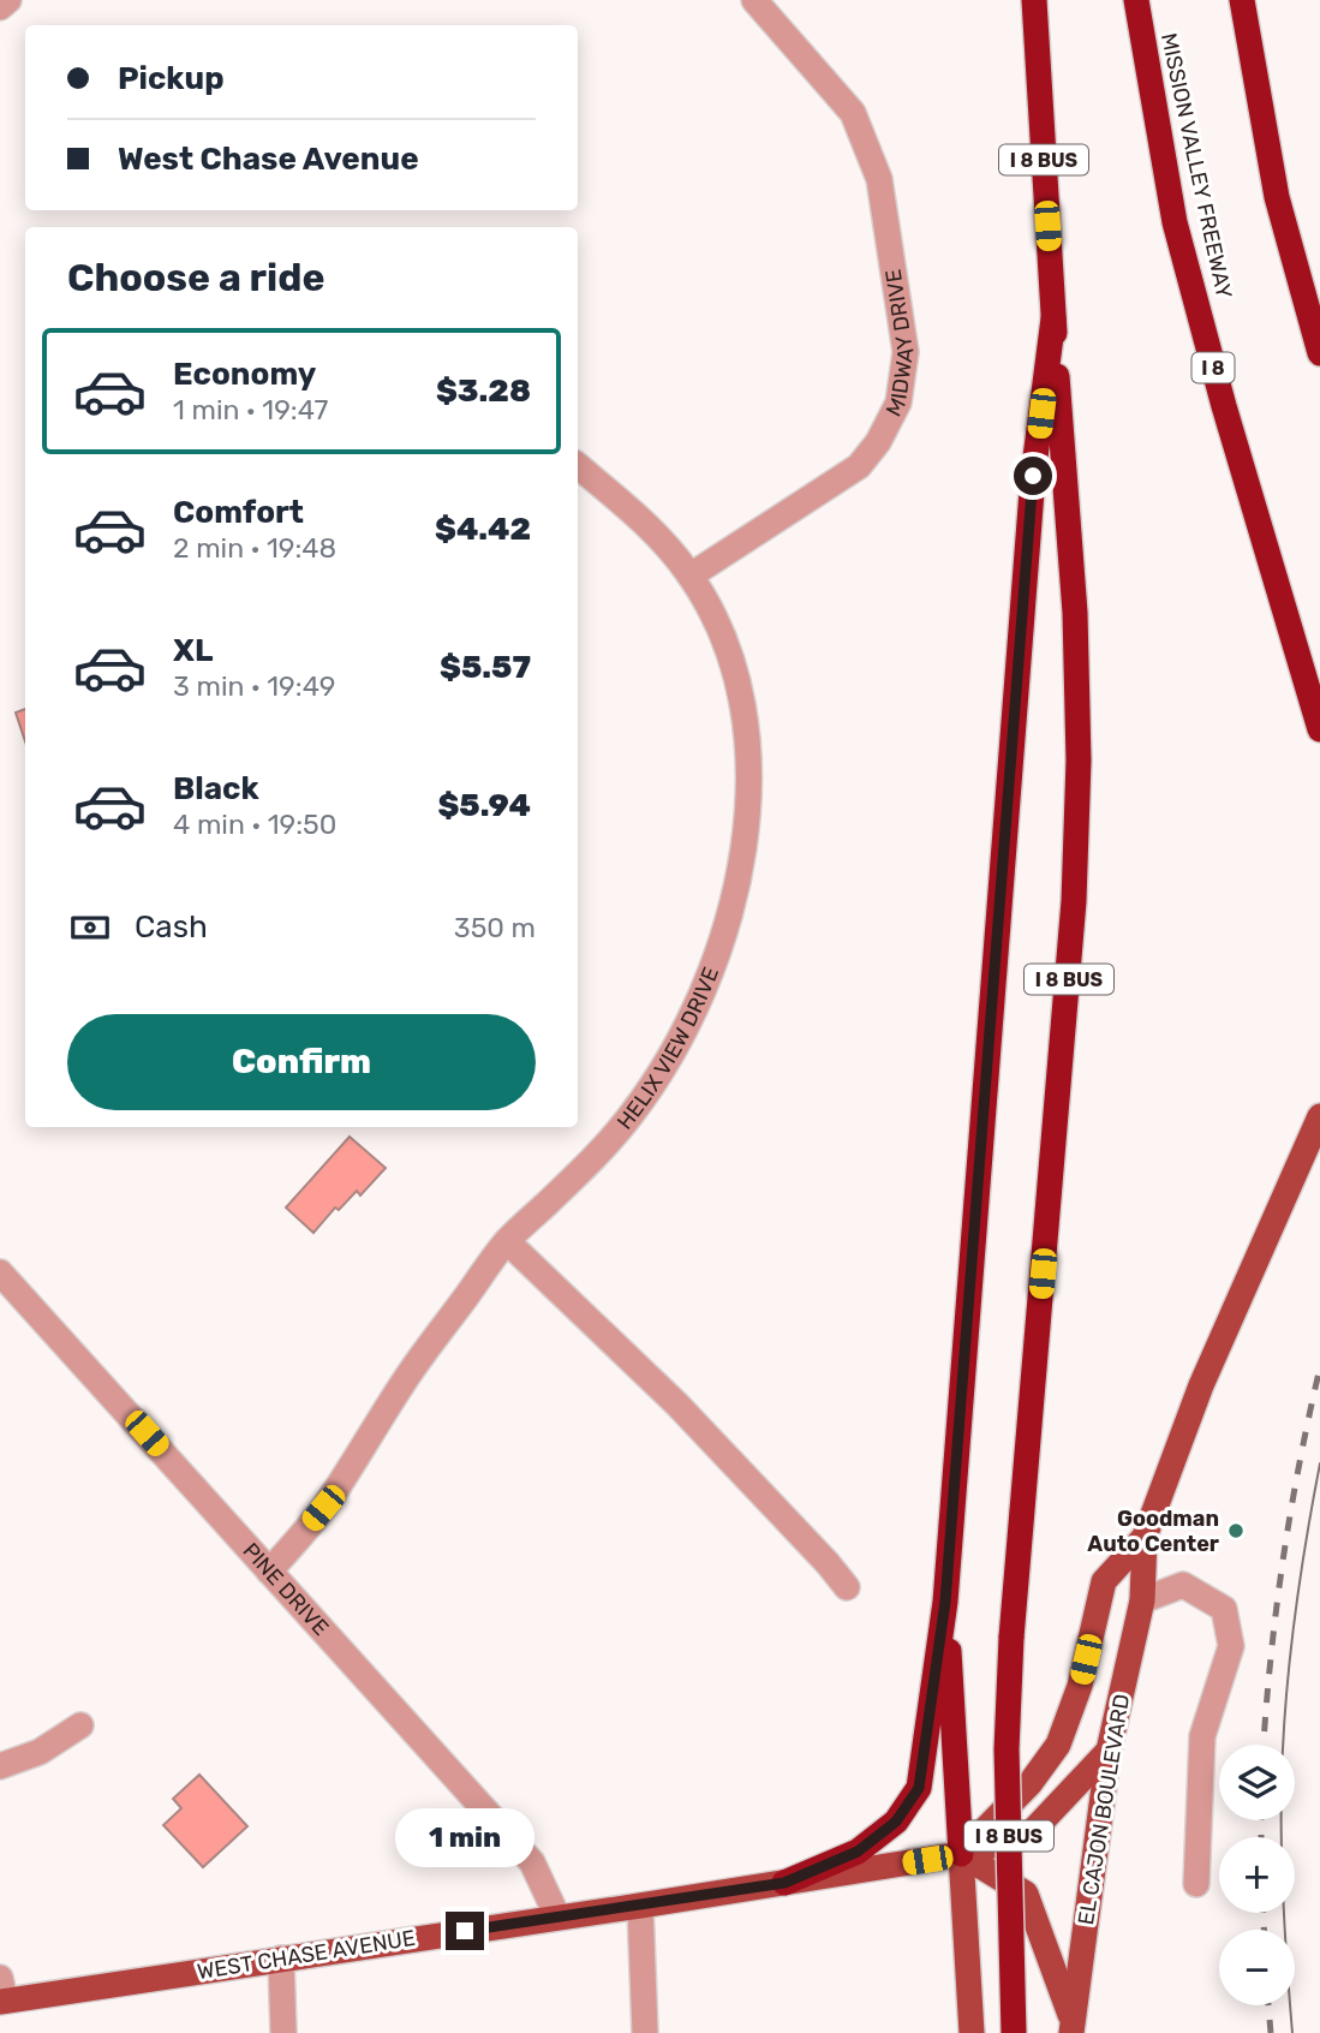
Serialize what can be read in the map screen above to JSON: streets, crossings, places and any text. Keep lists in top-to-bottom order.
{
  "streets": {
    "highway": ["I 8 BUS", "MISSION VALLEY FREEWAY", "I 8"],
    "main road": ["EL CAJON BOULEVARD", "WEST CHASE AVENUE"],
    "street": ["MIDWAY DRIVE", "HELIX VIEW DRIVE", "PINE DRIVE"]
  },
  "crossings": [
    ["MIDWAY DRIVE", "HELIX VIEW DRIVE"],
    ["HELIX VIEW DRIVE", "PINE DRIVE"],
    ["PINE DRIVE", "WEST CHASE AVENUE"],
    ["EL CAJON BOULEVARD", "WEST CHASE AVENUE"]
  ],
  "places": ["Goodman Auto Center"],
  "page": {
    "banner": ["Pickup", "West Chase Avenue"],
    "heading": "Choose a ride",
    "list": [
      {
        "name": "Economy",
        "note": "1 min · 19:47",
        "value": "$3.28"
      },
      {
        "name": "Comfort",
        "note": "2 min · 19:48",
        "value": "$4.42"
      },
      {
        "name": "XL",
        "note": "3 min · 19:49",
        "value": "$5.57"
      },
      {
        "name": "Black",
        "note": "4 min · 19:50",
        "value": "$5.94"
      }
    ],
    "pay": ["Cash", "350 m"],
    "buttons": "Confirm",
    "map_buttons": ["+", "−"],
    "bubble": "1 min"
  }
}
